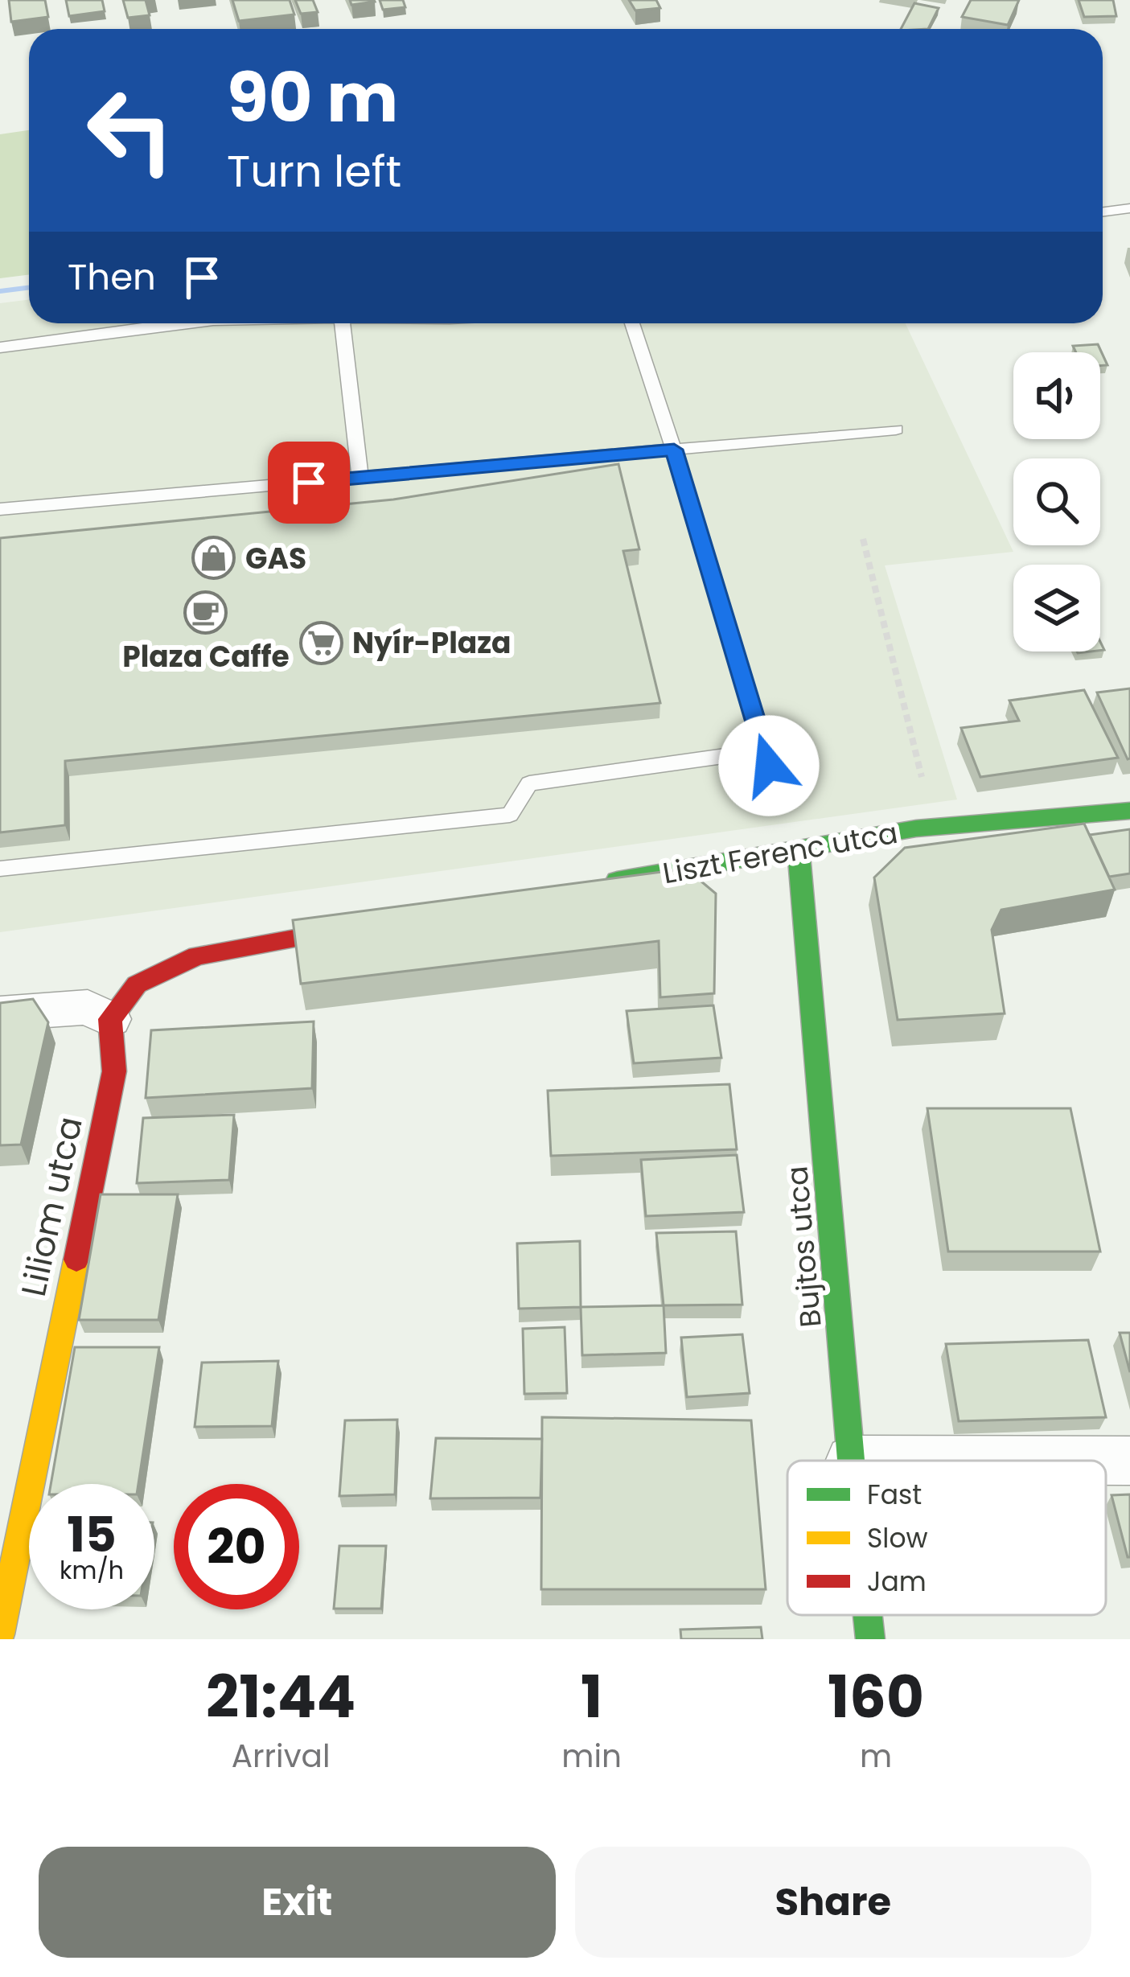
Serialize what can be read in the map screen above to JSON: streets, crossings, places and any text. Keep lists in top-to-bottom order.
{
  "streets": {
    "street": ["Liszt Ferenc utca", "Liliom utca", "Bujtos utca"]
  },
  "crossings": [
    ["Liszt Ferenc utca", "Bujtos utca"]
  ],
  "places": {
    "shop": ["GAS"],
    "cafe": ["Plaza Caffe"],
    "supermarket": ["Nyír-Plaza"]
  },
  "legend": ["Fast", "Slow", "Jam"],
  "page": {
    "turn": ["90 m", "Turn left"],
    "then": "Then",
    "speed": "15 km/h",
    "limit": "20",
    "eta": [
      "21:44",
      "Arrival",
      "1",
      "min",
      "160",
      "m"
    ],
    "buttons": ["Exit", "Share"]
  }
}
